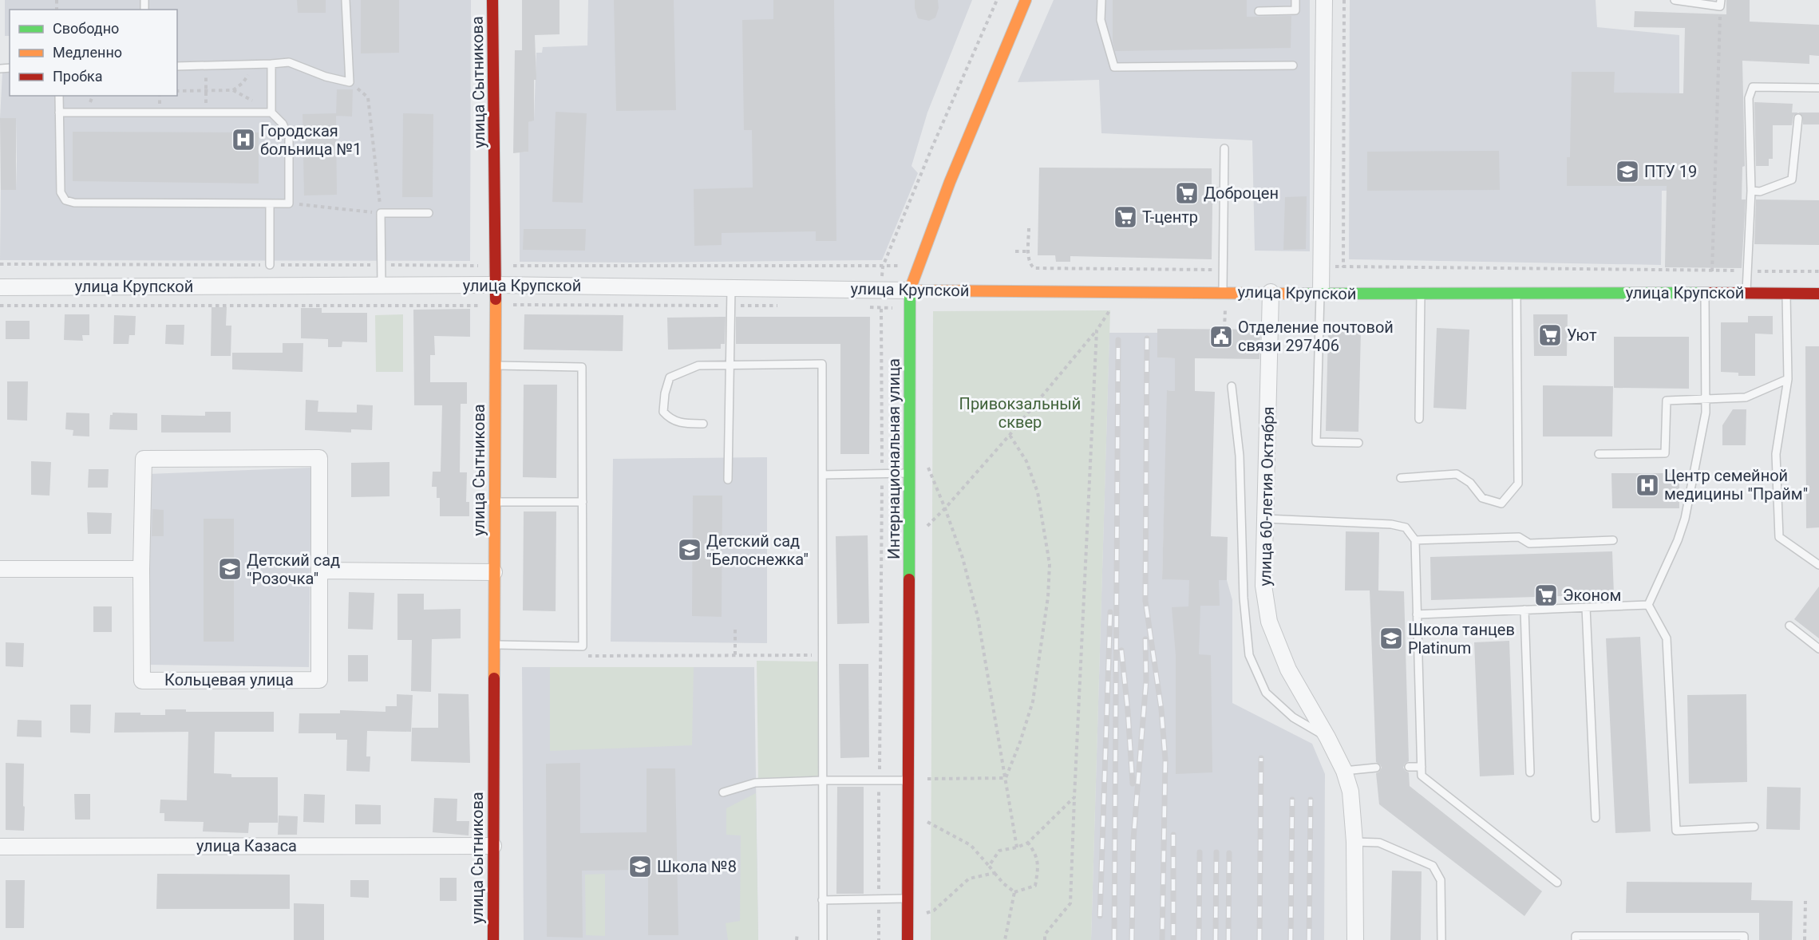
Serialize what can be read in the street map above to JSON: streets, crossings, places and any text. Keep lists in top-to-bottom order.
{
  "streets": {
    "street": [
      "улица Сытникова",
      "улица Крупской",
      "Интернациональная улица",
      "улица 60-летия Октября",
      "Кольцевая улица",
      "улица Казаса"
    ]
  },
  "crossings": [
    ["улица Сытникова", "улица Крупской"],
    ["улица Сытникова", "улица Казаса"],
    ["улица Крупской", "Интернациональная улица"],
    ["улица Крупской", "улица 60-летия Октября"]
  ],
  "parks": ["Привокзальный сквер"],
  "places": {
    "hospital": ["Городская больница №1", "Центр семейной медицины \"Прайм\""],
    "school or university": [
      "ПТУ 19",
      "Детский сад \"Белоснежка\"",
      "Детский сад \"Розочка\"",
      "Школа танцев Platinum",
      "Школа №8"
    ],
    "supermarket": [
      "Доброцен",
      "Т-центр",
      "Уют",
      "Эконом"
    ],
    "public building": ["Отделение почтовой связи 297406"]
  },
  "legend": ["Свободно", "Медленно", "Пробка"]
}
